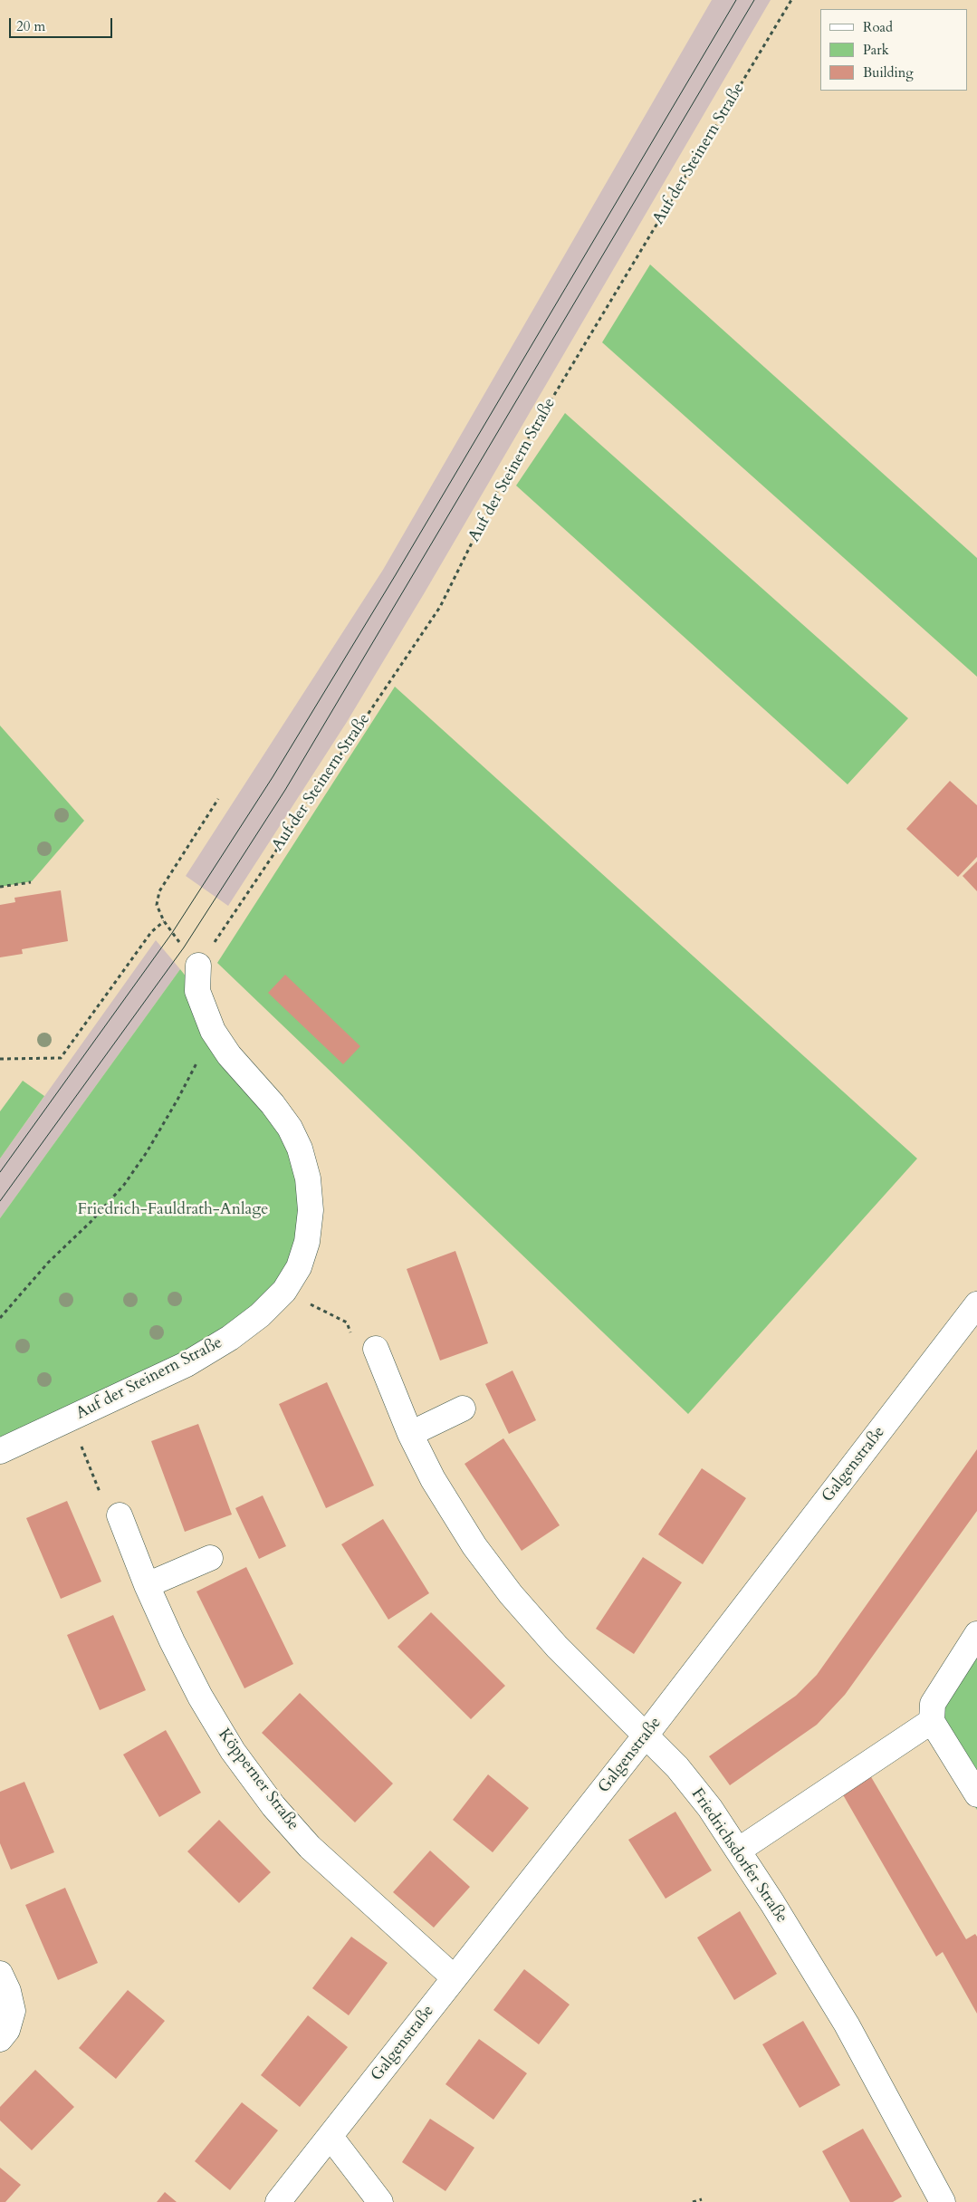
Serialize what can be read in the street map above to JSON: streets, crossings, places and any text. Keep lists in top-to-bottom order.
{
  "streets": {
    "street": [
      "Auf der Steinern Straße",
      "Galgenstraße",
      "Köpperner Straße",
      "Friedrichsdorfer Straße"
    ]
  },
  "crossings": [
    ["Galgenstraße", "Köpperner Straße"],
    ["Galgenstraße", "Friedrichsdorfer Straße"]
  ],
  "parks": ["Friedrich-Fauldrath-Anlage"],
  "legend": ["Road", "Park", "Building"],
  "scale_bar": "20 m"
}
